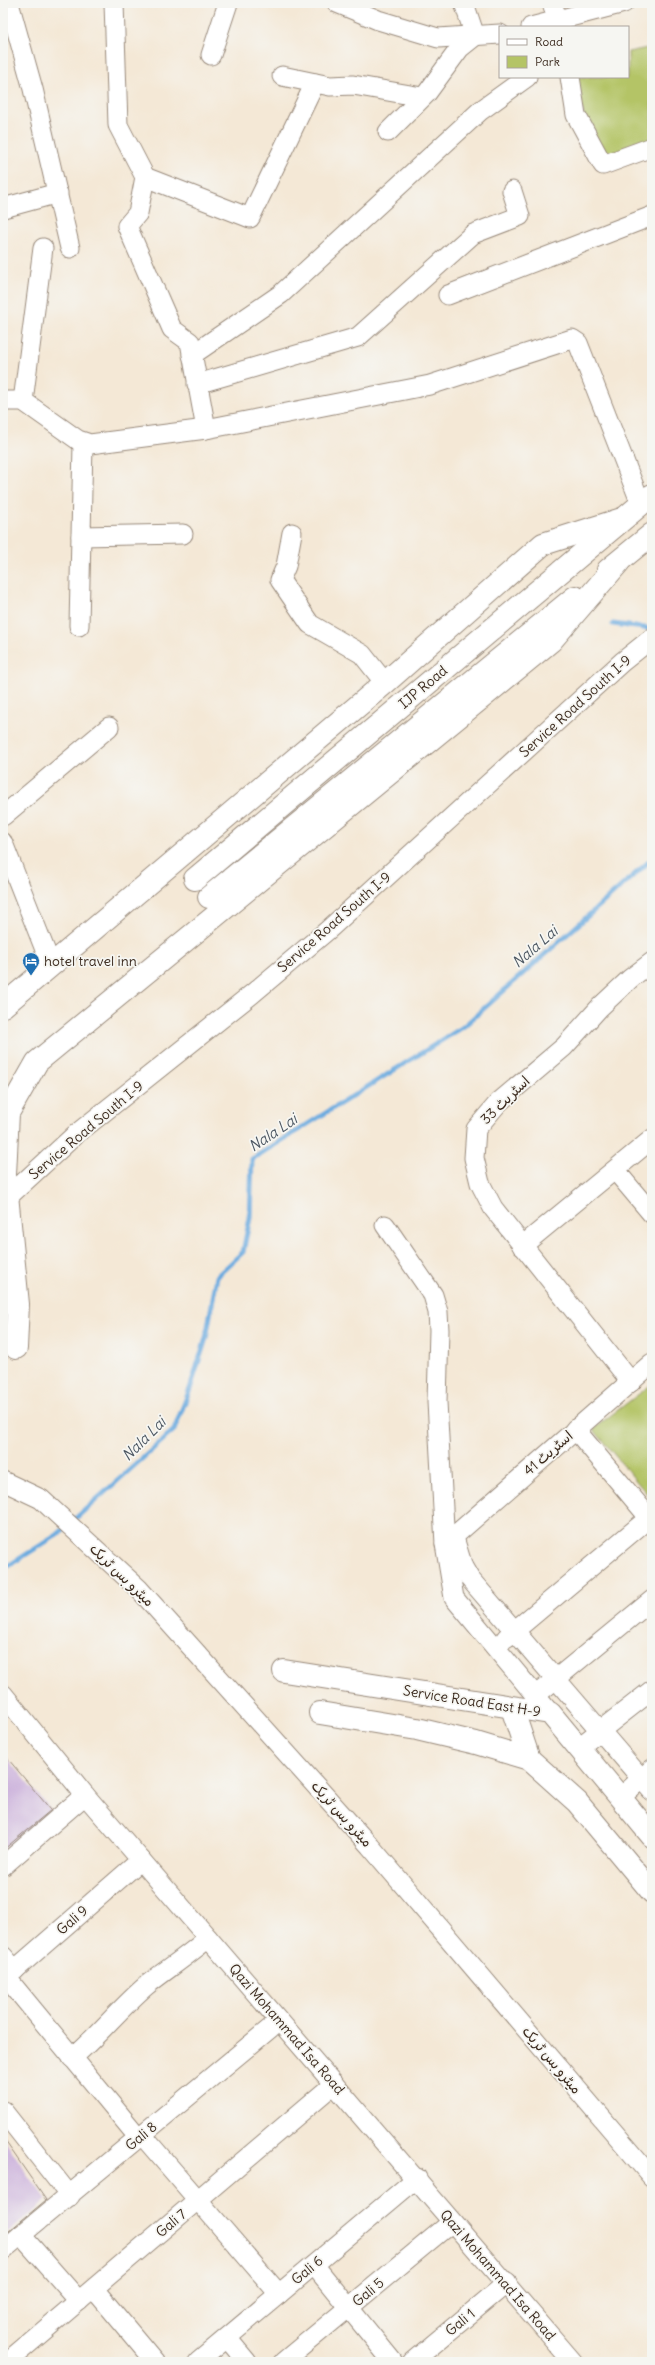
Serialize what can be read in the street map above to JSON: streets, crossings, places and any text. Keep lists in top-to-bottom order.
{
  "streets": {
    "main road": ["IJP Road", "Service Road East H-9"],
    "street": [
      "Service Road South I-9",
      "اسٹریٹ 33",
      "اسٹریٹ 41",
      "میٹرو بس ٹریک",
      "Gali 9",
      "Qazi Mohammad Isa Road",
      "Gali 8",
      "Gali 7",
      "Gali 6",
      "Gali 5",
      "Gali 1"
    ]
  },
  "crossings": [
    ["اسٹریٹ 33", "اسٹریٹ 41"],
    ["Gali 9", "Qazi Mohammad Isa Road"],
    ["Qazi Mohammad Isa Road", "Gali 8"],
    ["Qazi Mohammad Isa Road", "Gali 7"],
    ["Qazi Mohammad Isa Road", "Gali 6"],
    ["Qazi Mohammad Isa Road", "Gali 5"],
    ["Qazi Mohammad Isa Road", "Gali 1"]
  ],
  "water": ["Nala Lai"],
  "places": {
    "hotel": ["hotel travel inn"]
  },
  "legend": ["Road", "Park"]
}
